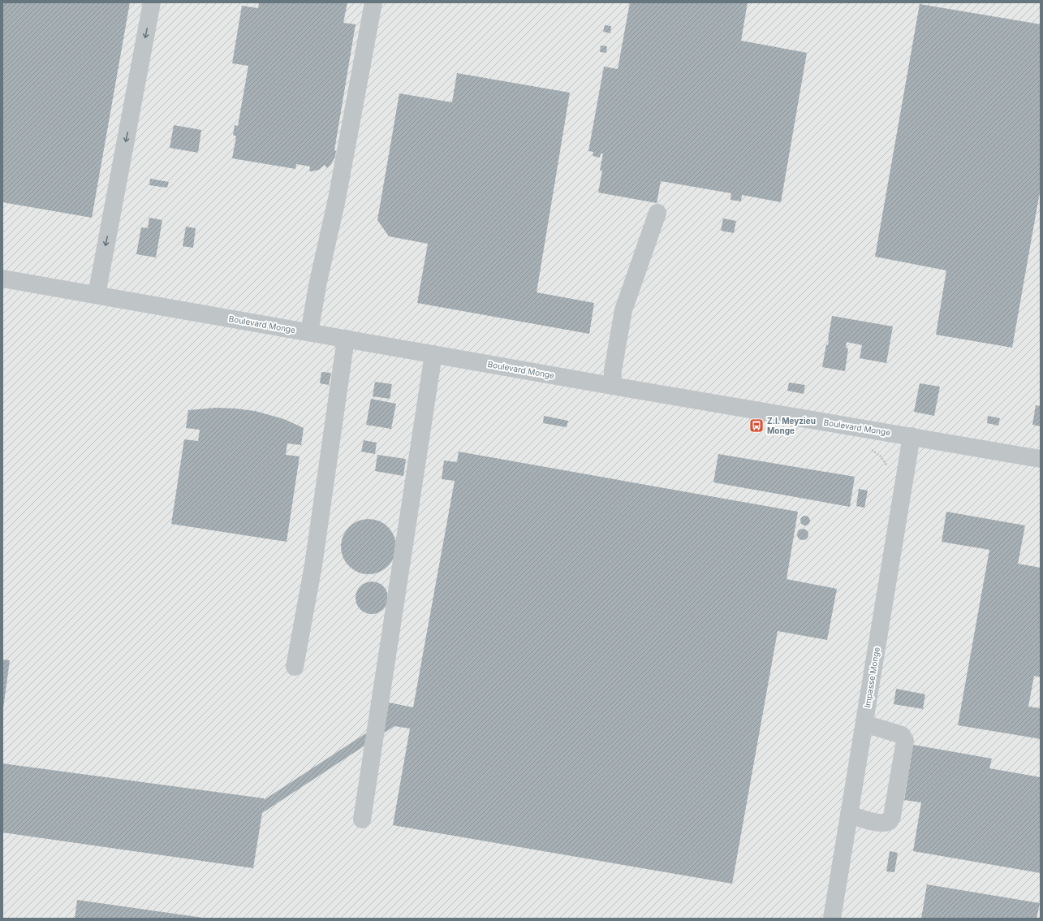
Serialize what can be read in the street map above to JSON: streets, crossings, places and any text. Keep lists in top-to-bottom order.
{
  "streets": {
    "street": ["Boulevard Monge", "Impasse Monge"]
  },
  "crossings": [
    ["Boulevard Monge", "Impasse Monge"]
  ],
  "places": {
    "bus stop": ["Z.I. Meyzieu Monge"]
  }
}
